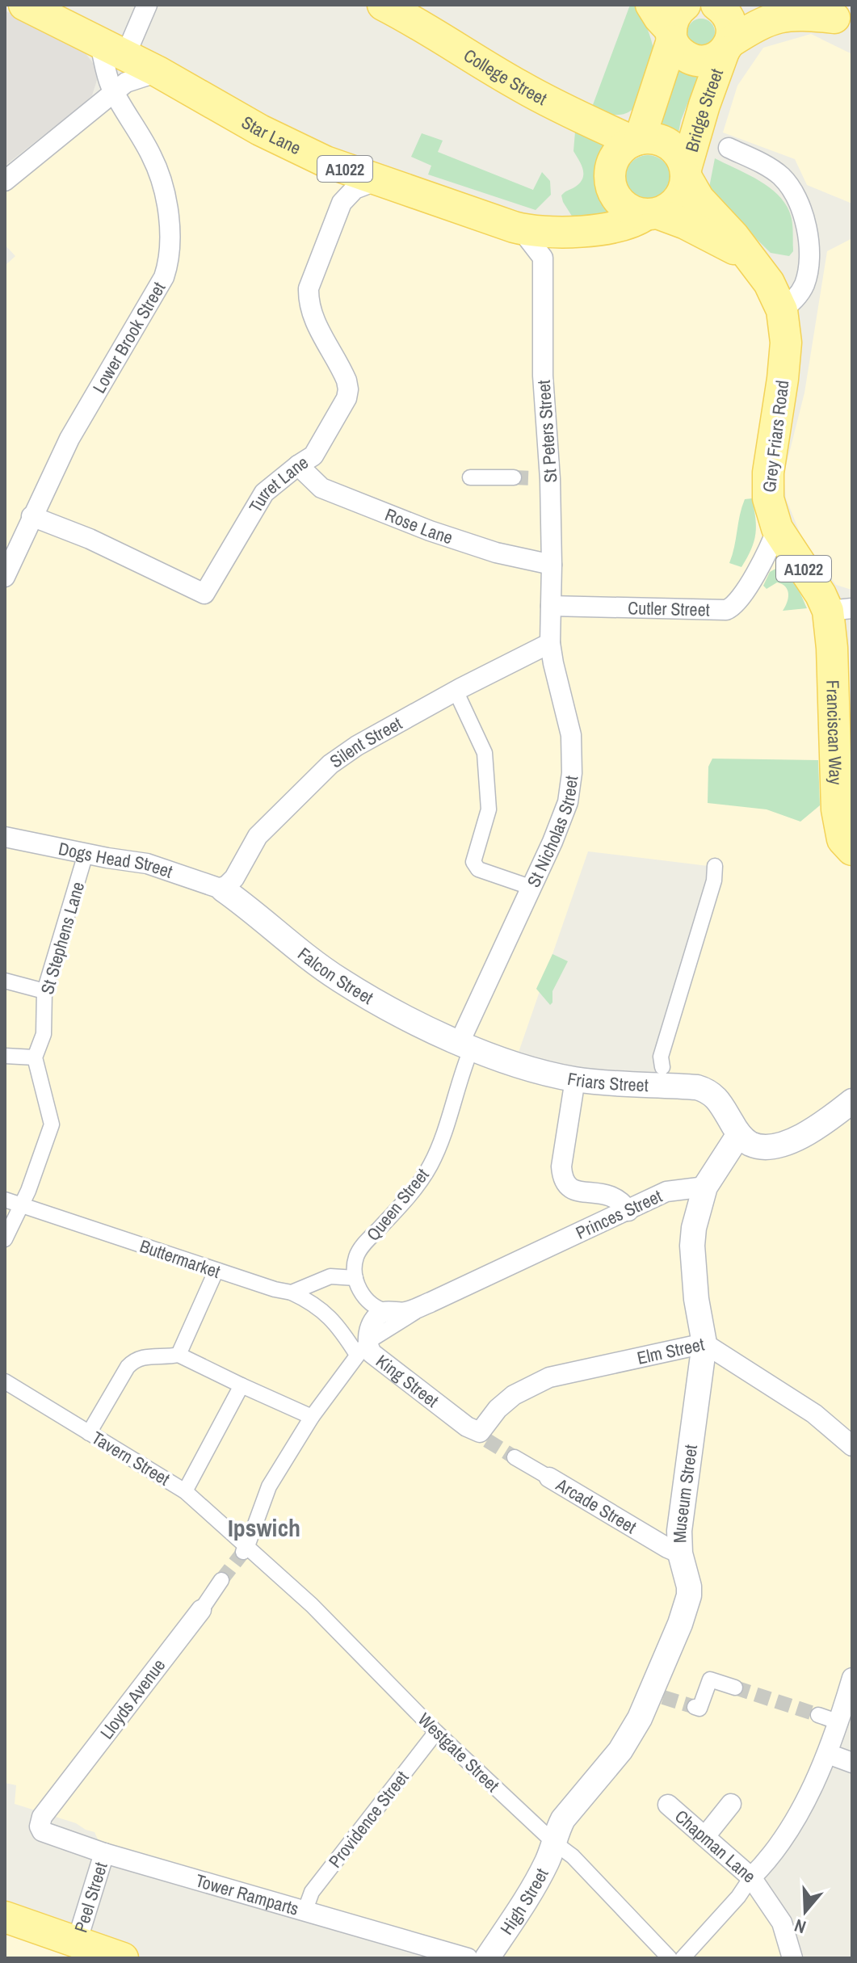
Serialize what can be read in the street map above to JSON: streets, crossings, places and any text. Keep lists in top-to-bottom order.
{
  "streets": {
    "main road": [
      "College Street",
      "Bridge Street",
      "Star Lane",
      "A1022",
      "Grey Friars Road",
      "Franciscan Way"
    ],
    "street": [
      "Lower Brook Street",
      "St Peters Street",
      "Turret Lane",
      "Rose Lane",
      "Cutler Street",
      "Silent Street",
      "St Nicholas Street",
      "Dogs Head Street",
      "St Stephens Lane",
      "Falcon Street",
      "Friars Street",
      "Queen Street",
      "Princes Street",
      "Buttermarket",
      "Elm Street",
      "King Street",
      "Tavern Street",
      "Museum Street",
      "Arcade Street",
      "Lloyds Avenue",
      "Westgate Street",
      "Providence Street",
      "Chapman Lane",
      "Tower Ramparts",
      "Peel Street",
      "High Street"
    ]
  },
  "crossings": [
    ["College Street", "Bridge Street"],
    ["College Street", "Star Lane"],
    ["College Street", "Grey Friars Road"],
    ["Bridge Street", "Star Lane"],
    ["Bridge Street", "Grey Friars Road"],
    ["Star Lane", "Lower Brook Street"],
    ["Star Lane", "St Peters Street"],
    ["Star Lane", "Grey Friars Road"],
    ["Lower Brook Street", "Turret Lane"],
    ["St Peters Street", "Rose Lane"],
    ["St Peters Street", "Cutler Street"],
    ["St Peters Street", "St Nicholas Street"],
    ["Grey Friars Road", "Cutler Street"],
    ["Grey Friars Road", "Franciscan Way"],
    ["Turret Lane", "Rose Lane"],
    ["Cutler Street", "St Nicholas Street"],
    ["Silent Street", "St Nicholas Street"],
    ["Silent Street", "Dogs Head Street"],
    ["Silent Street", "Falcon Street"],
    ["St Nicholas Street", "Falcon Street"],
    ["St Nicholas Street", "Friars Street"],
    ["St Nicholas Street", "Queen Street"],
    ["Dogs Head Street", "St Stephens Lane"],
    ["Dogs Head Street", "Falcon Street"],
    ["Falcon Street", "Friars Street"],
    ["Falcon Street", "Queen Street"],
    ["Friars Street", "Queen Street"],
    ["Princes Street", "Buttermarket"],
    ["Princes Street", "King Street"],
    ["Princes Street", "Tavern Street"],
    ["Princes Street", "Museum Street"],
    ["Princes Street", "Westgate Street"],
    ["Buttermarket", "King Street"],
    ["Elm Street", "King Street"],
    ["Elm Street", "Museum Street"],
    ["Tavern Street", "Westgate Street"],
    ["Museum Street", "Arcade Street"],
    ["Museum Street", "Westgate Street"],
    ["Museum Street", "High Street"],
    ["Lloyds Avenue", "Tower Ramparts"],
    ["Westgate Street", "Providence Street"],
    ["Westgate Street", "High Street"],
    ["Providence Street", "Tower Ramparts"],
    ["Tower Ramparts", "Peel Street"]
  ],
  "districts": ["Ipswich"],
  "north": "bottom"
}
